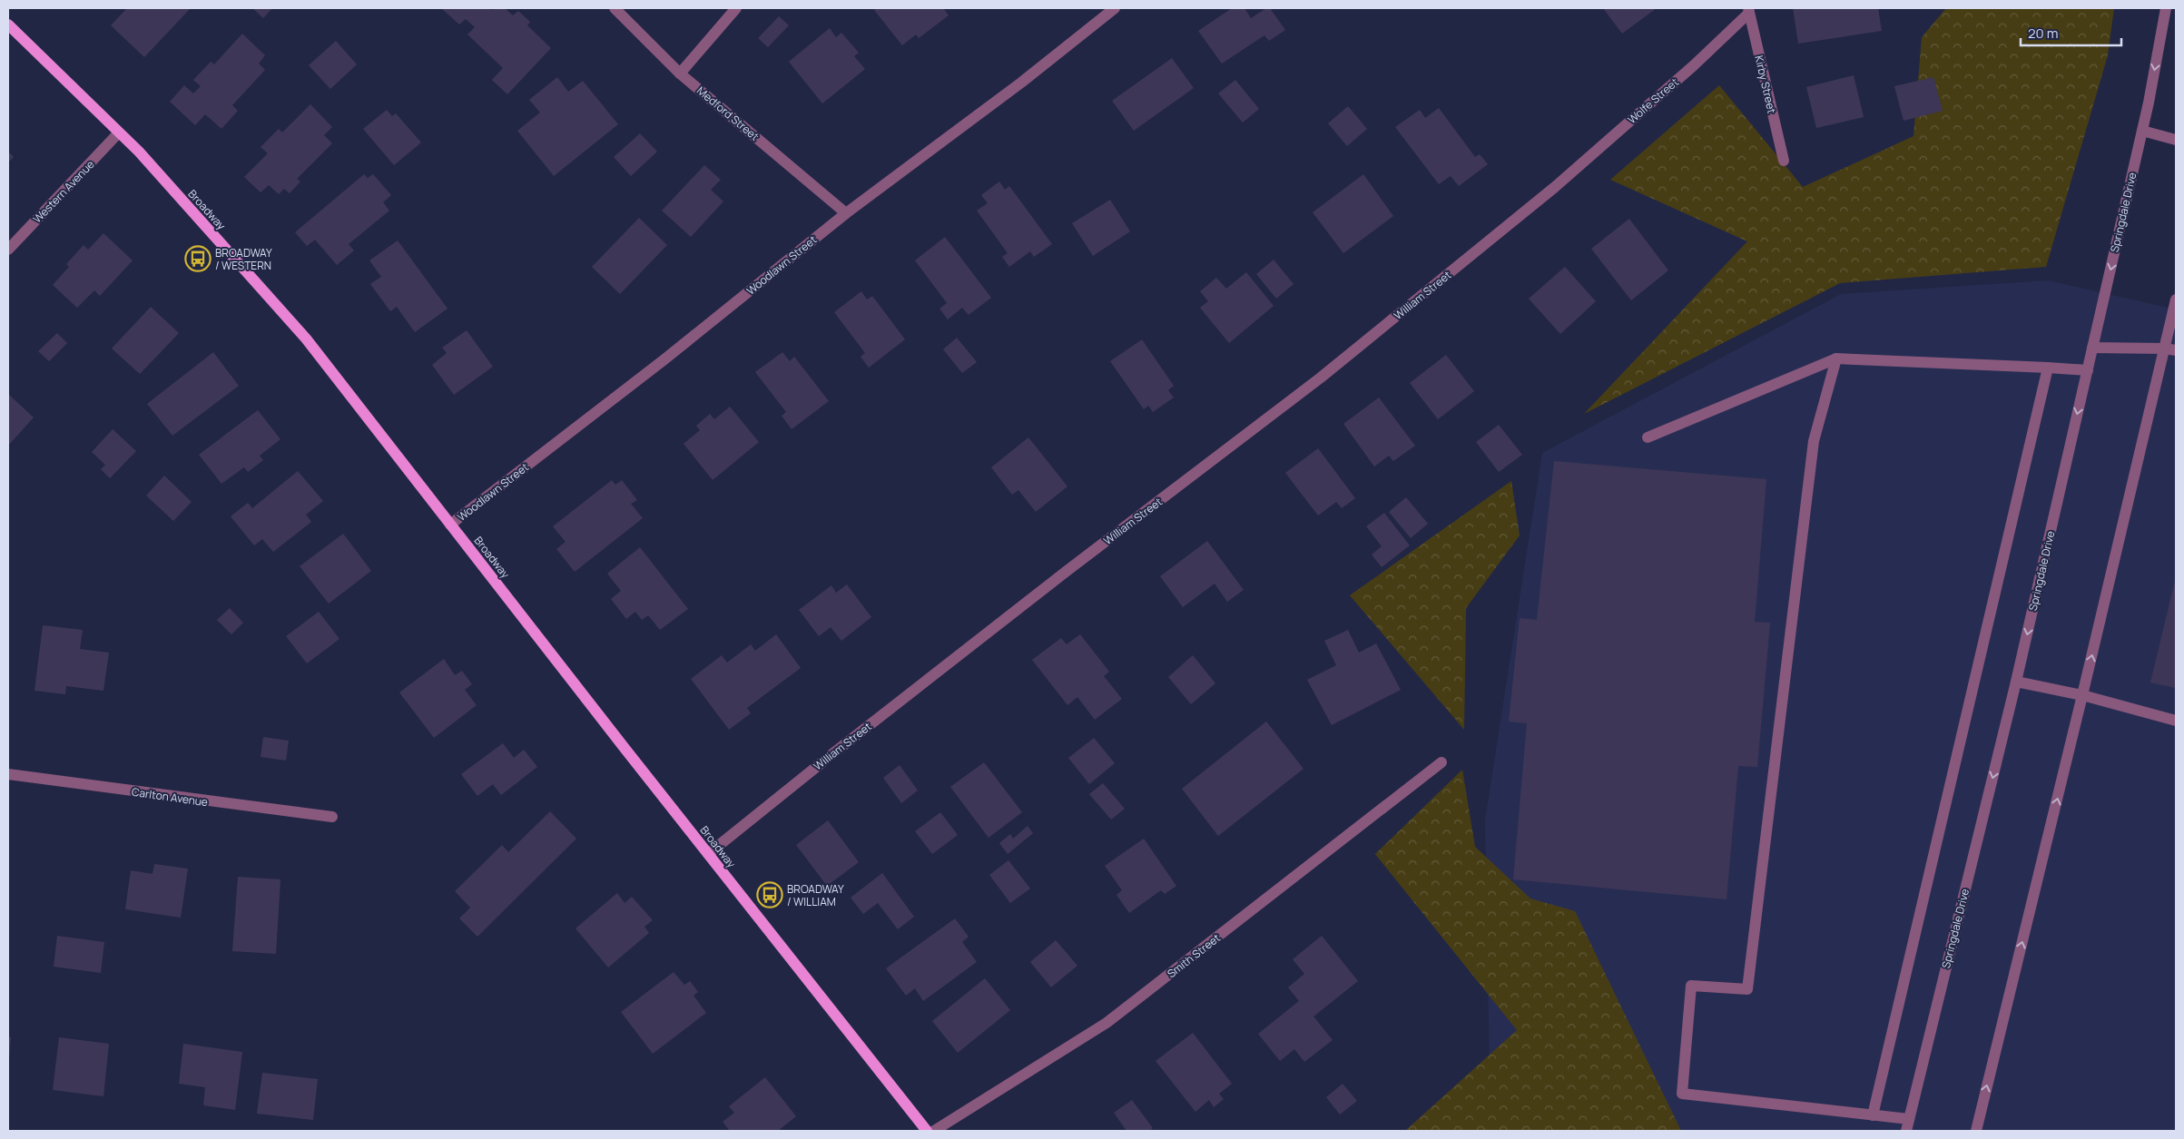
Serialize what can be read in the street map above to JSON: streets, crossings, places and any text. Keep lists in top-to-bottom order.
{
  "streets": {
    "main road": ["Broadway"],
    "street": [
      "Kirby Street",
      "Wolfe Street",
      "Medford Street",
      "Western Avenue",
      "Springdale Drive",
      "Woodlawn Street",
      "William Street",
      "Carlton Avenue",
      "Smith Street"
    ]
  },
  "crossings": [
    ["Kirby Street", "Wolfe Street"],
    ["Wolfe Street", "William Street"],
    ["Medford Street", "Woodlawn Street"],
    ["Western Avenue", "Broadway"],
    ["Broadway", "Woodlawn Street"],
    ["Broadway", "William Street"]
  ],
  "places": {
    "bus stop": ["BROADWAY / WESTERN", "BROADWAY / WILLIAM"]
  },
  "scale_bar": "20 m"
}
